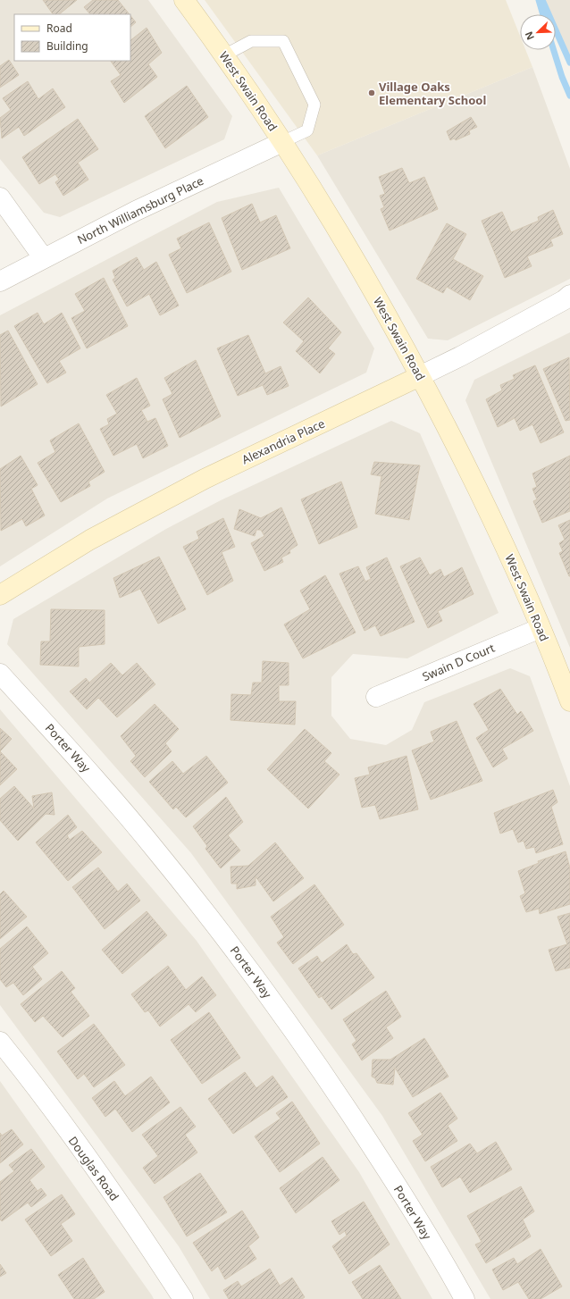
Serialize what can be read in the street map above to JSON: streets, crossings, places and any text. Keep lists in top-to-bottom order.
{
  "streets": {
    "street": [
      "West Swain Road",
      "North Williamsburg Place",
      "Alexandria Place",
      "Swain D Court",
      "Porter Way",
      "Douglas Road"
    ]
  },
  "crossings": [
    ["West Swain Road", "North Williamsburg Place"],
    ["West Swain Road", "Alexandria Place"],
    ["West Swain Road", "Swain D Court"]
  ],
  "places": ["Village Oaks Elementary School"],
  "legend": ["Road", "Building"],
  "north": "bottom left"
}
